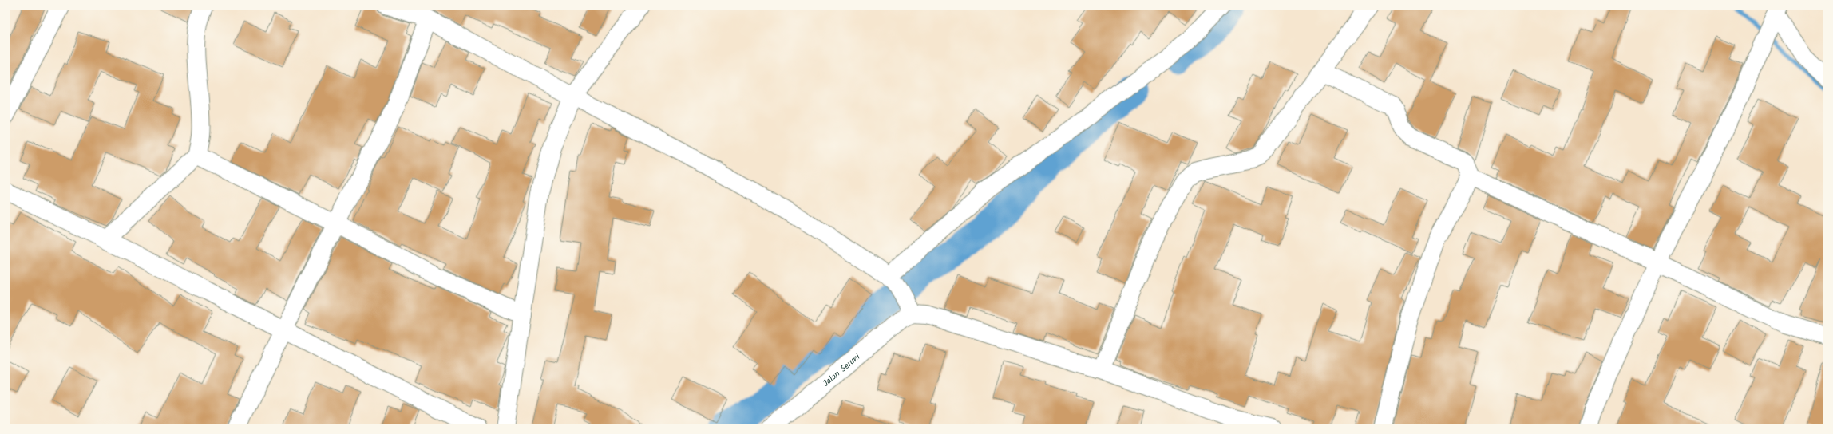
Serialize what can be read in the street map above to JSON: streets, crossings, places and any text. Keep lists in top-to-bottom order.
{
  "streets": {
    "street": ["Jalan Seruni"]
  }
}
